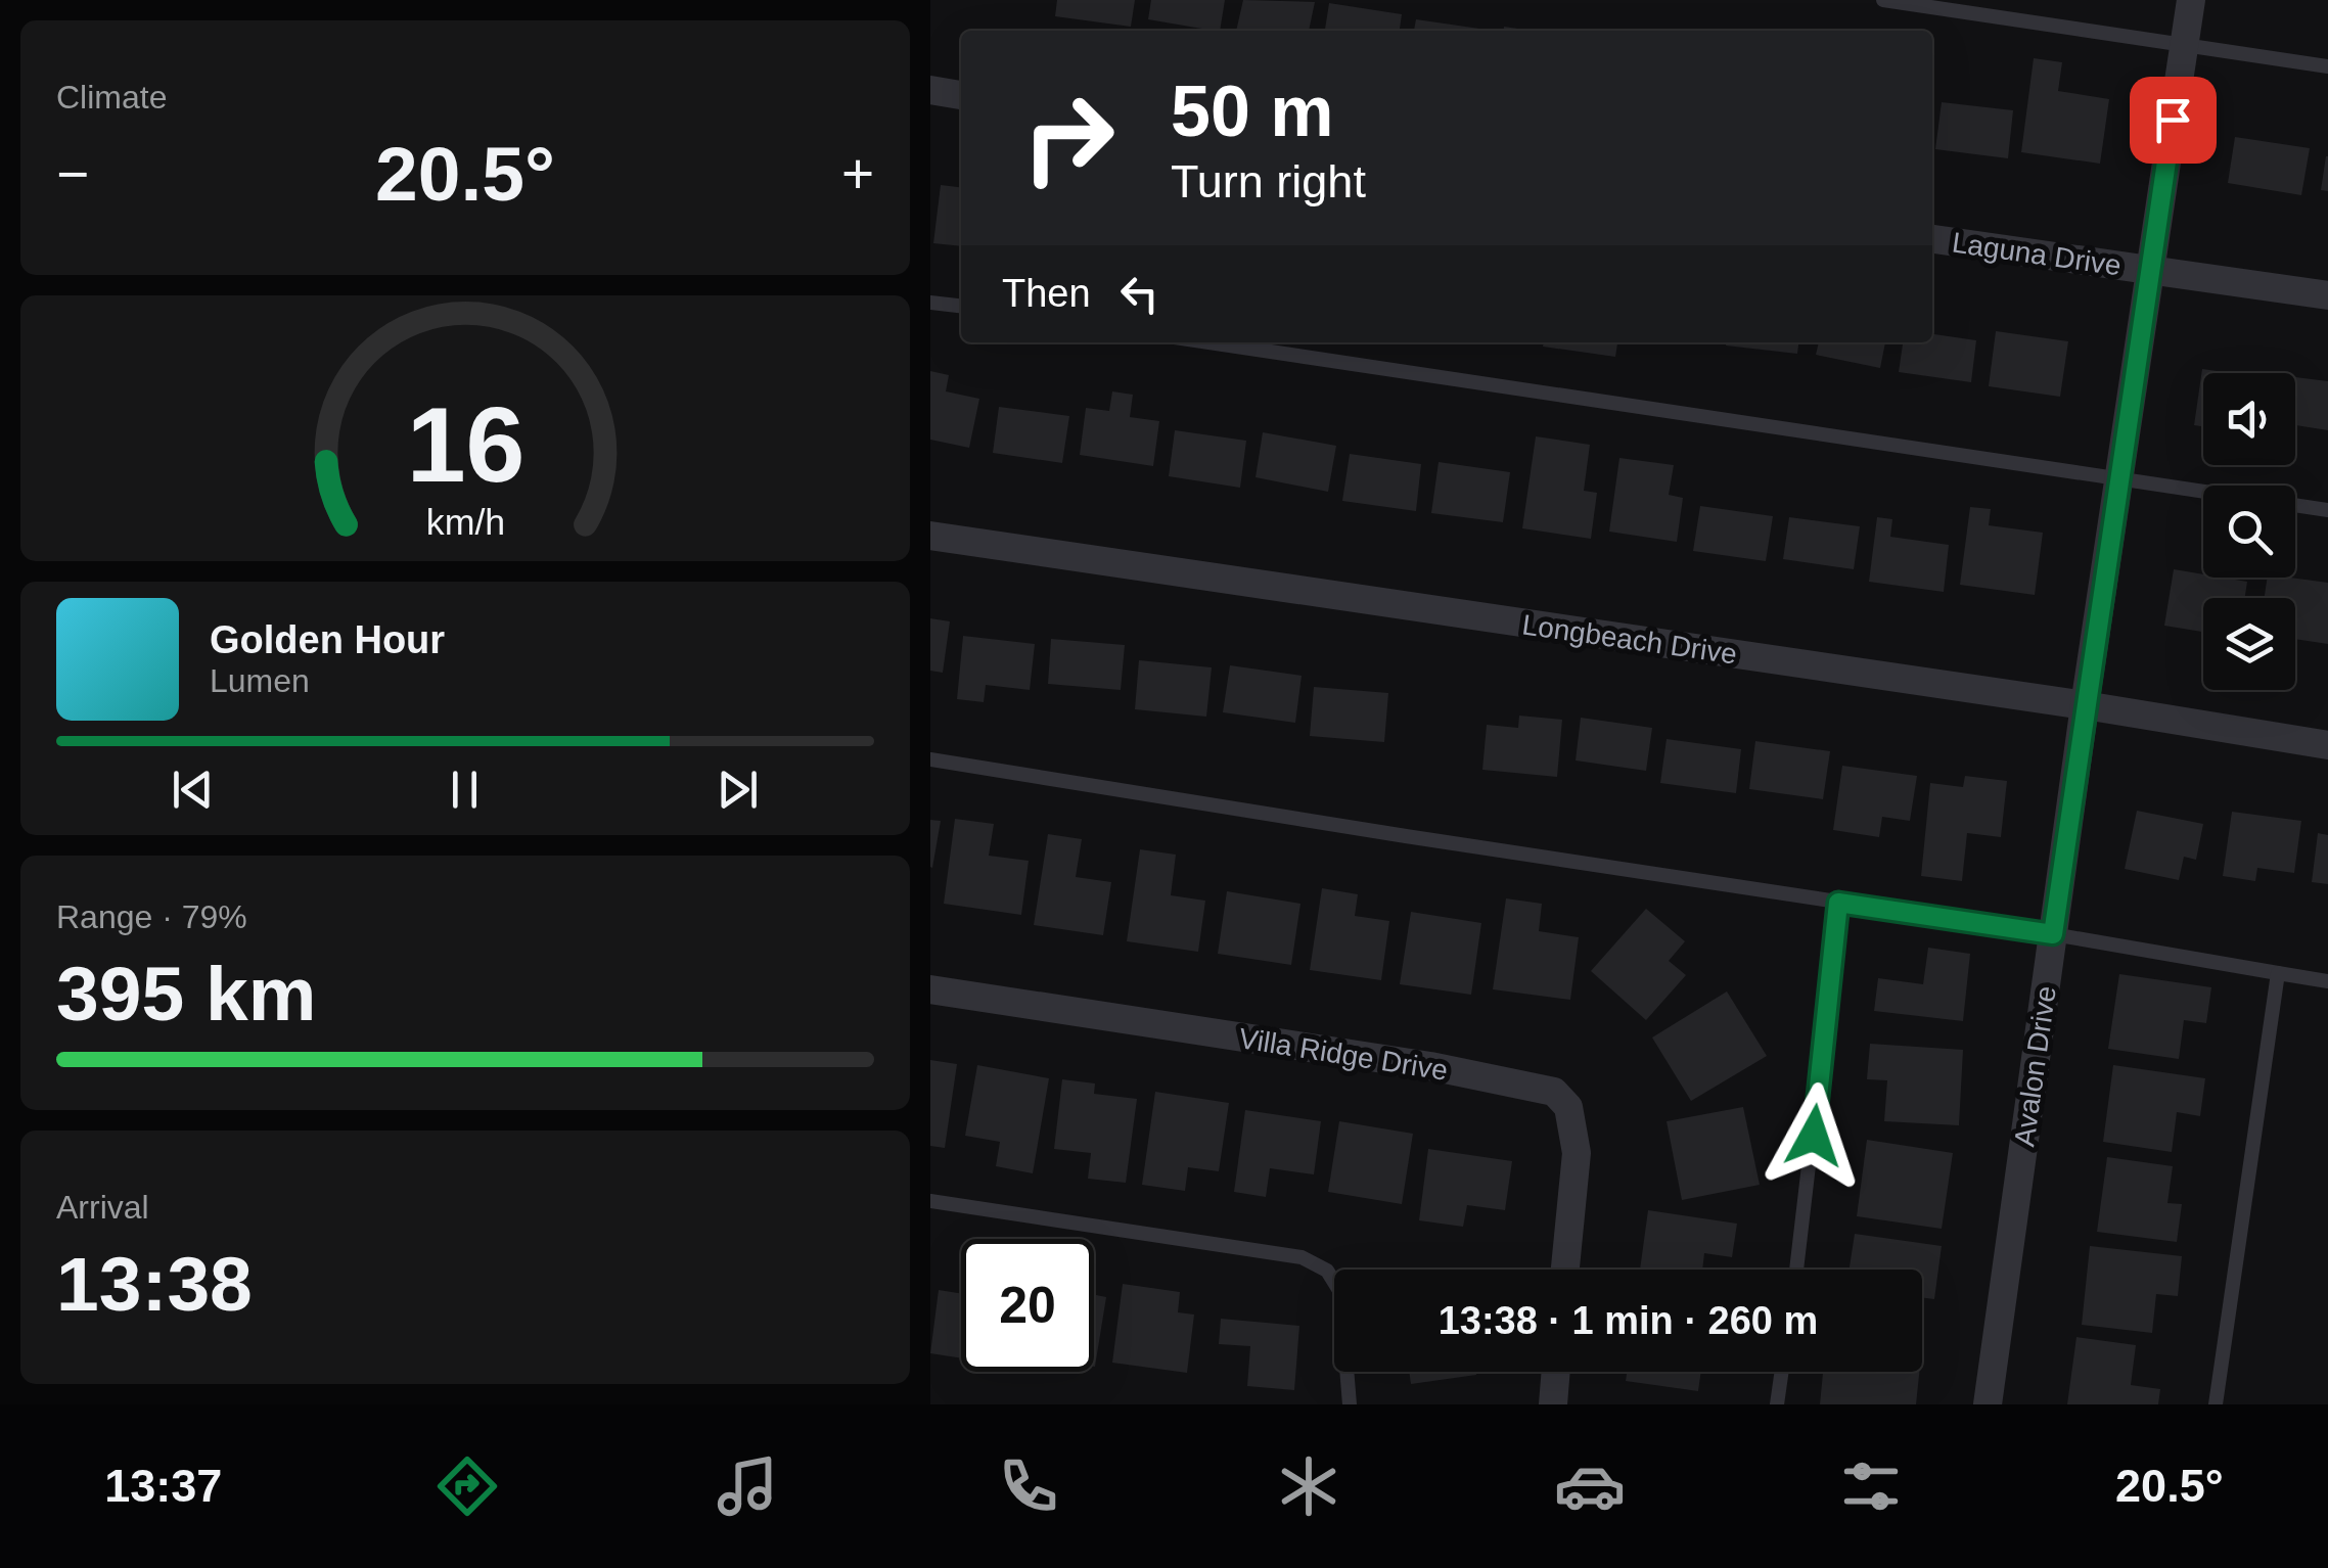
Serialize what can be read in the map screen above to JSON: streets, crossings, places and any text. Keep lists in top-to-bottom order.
{
  "streets": {
    "street": [
      "Laguna Drive",
      "Longbeach Drive",
      "Villa Ridge Drive",
      "Avalon Drive"
    ]
  },
  "crossings": [
    ["Laguna Drive", "Avalon Drive"],
    ["Longbeach Drive", "Avalon Drive"]
  ],
  "page": {
    "tile": [
      "Climate",
      ["Range · 79%", "395 km"],
      ["Arrival", "13:38"]
    ],
    "turn": ["50 m", "Turn right"],
    "heat": ["−", "20.5°", "+"],
    "then": "Then",
    "song": ["Golden Hour", "Lumen"],
    "limit": "20",
    "trip": "13:38 · 1 min · 260 m",
    "tabs": ["13:37", "20.5°"],
    "gauge": ["16", "km/h"]
  }
}
